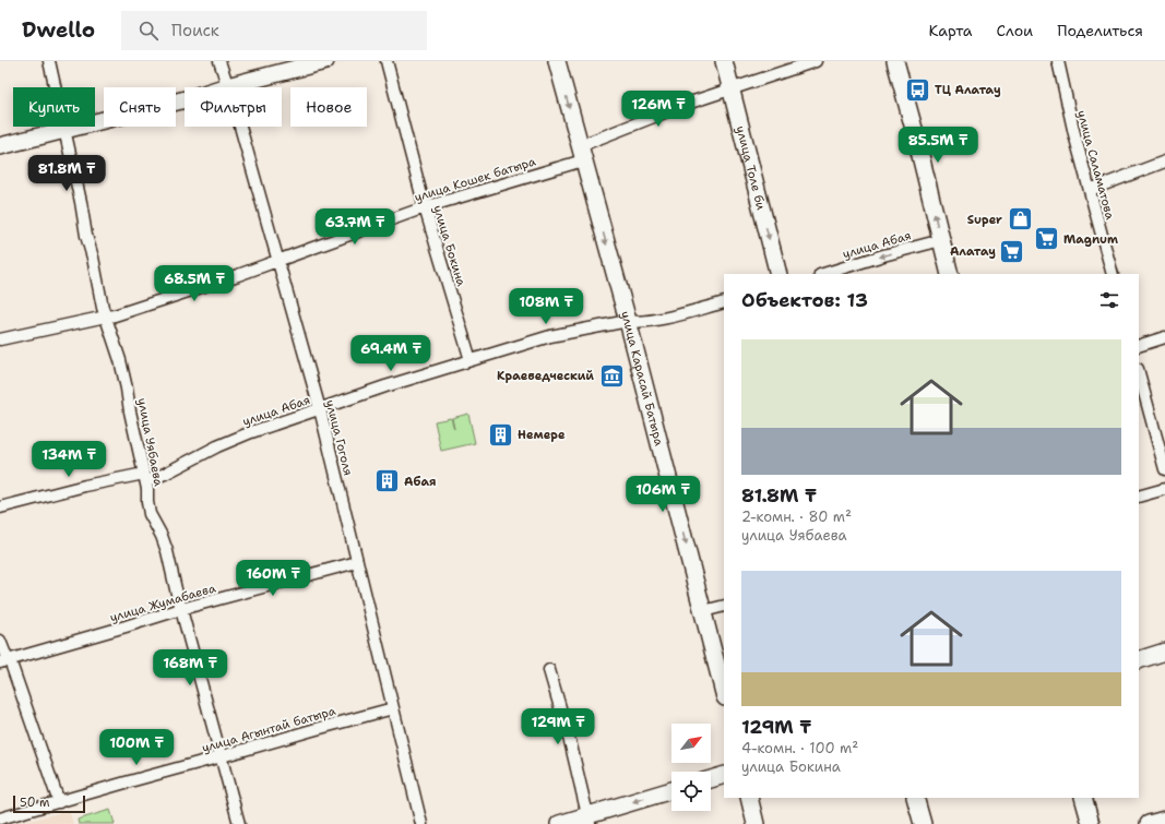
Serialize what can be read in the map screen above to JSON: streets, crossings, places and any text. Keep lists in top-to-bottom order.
{
  "streets": {
    "main road": ["улица Толе би", "улица Карасай Батыра"],
    "street": [
      "улица Саламатова",
      "улица Кошек батыра",
      "улица Абая",
      "улица Бокина",
      "улица Гоголя",
      "улица Уябаева",
      "улица Жумабаева",
      "улица Агынтай батыра"
    ]
  },
  "crossings": [
    ["улица Толе би", "улица Кошек батыра"],
    ["улица Кошек батыра", "улица Бокина"],
    ["улица Кошек батыра", "улица Карасай Батыра"],
    ["улица Кошек батыра", "улица Гоголя"],
    ["улица Кошек батыра", "улица Уябаева"],
    ["улица Абая", "улица Бокина"],
    ["улица Абая", "улица Карасай Батыра"],
    ["улица Абая", "улица Гоголя"],
    ["улица Абая", "улица Уябаева"],
    ["улица Гоголя", "улица Жумабаева"],
    ["улица Гоголя", "улица Агынтай батыра"],
    ["улица Уябаева", "улица Жумабаева"],
    ["улица Уябаева", "улица Агынтай батыра"]
  ],
  "one_way": ["улица Толе би", "улица Карасай Батыра"],
  "places": {
    "bus stop": ["ТЦ Алатау"],
    "shop": ["Super"],
    "supermarket": ["Magnum", "Алатау"],
    "museum": ["Краеведческий"],
    "building": ["Немере", "Абая"]
  },
  "scale_bar": "50 m",
  "north": "top right",
  "page": {
    "header": "Dwello",
    "search": "Поиск",
    "nav": ["Карта", "Слои", "Поделиться"],
    "chip": [
      "Купить",
      "Снять",
      "Фильтры",
      "Новое"
    ],
    "price": [
      "126M ₸",
      "85.5M ₸",
      "81.8M ₸",
      "63.7M ₸",
      "68.5M ₸",
      "108M ₸",
      "69.4M ₸",
      "134M ₸",
      "106M ₸",
      "160M ₸",
      "168M ₸",
      "129M ₸",
      "100M ₸"
    ],
    "heading": "Объектов: 13",
    "list": [
      {
        "name": "81.8M ₸",
        "note": "2-комн. · 80 m² · улица Уябаева"
      },
      {
        "name": "129M ₸",
        "note": "4-комн. · 100 m² · улица Бокина"
      }
    ],
    "scale": "50 m"
  }
}
